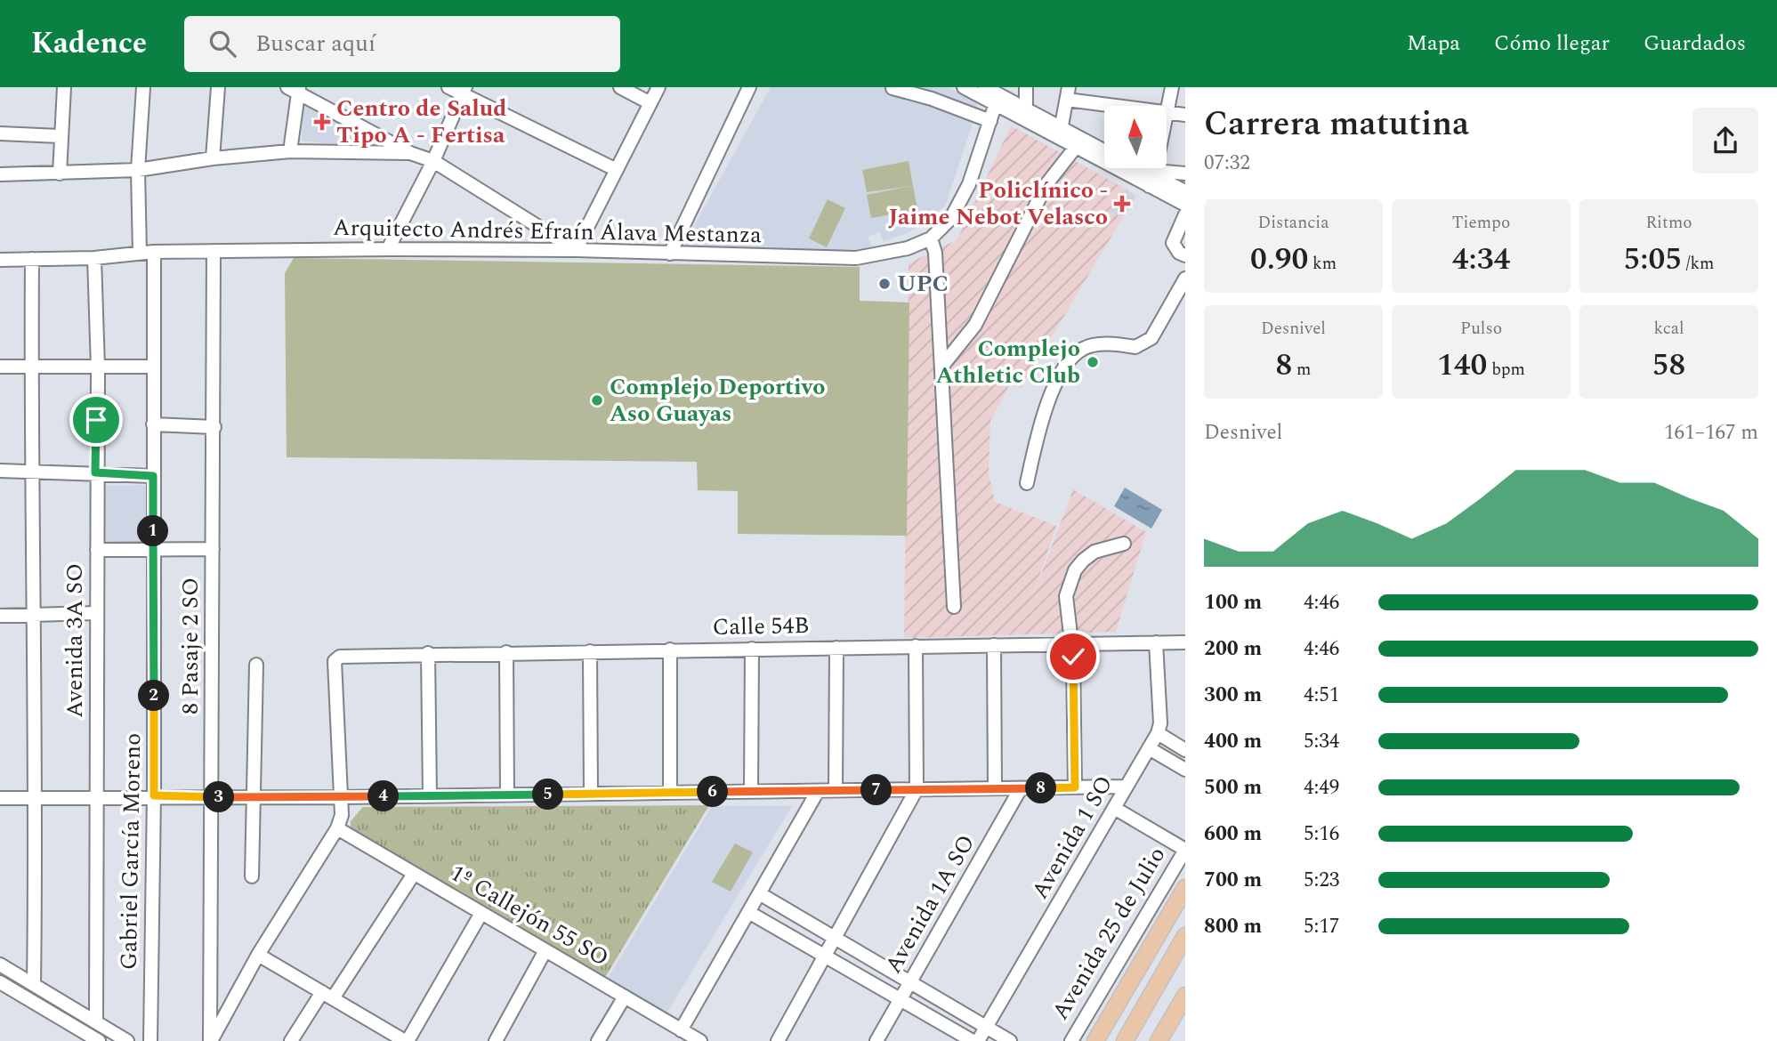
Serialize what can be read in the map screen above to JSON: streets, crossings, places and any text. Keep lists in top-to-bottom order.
{
  "streets": {
    "main road": ["Avenida 25 de Julio"],
    "street": [
      "Arquitecto Andrés Efraín Álava Mestanza",
      "Calle 54B",
      "Avenida 3A SO",
      "8 Pasaje 2 SO",
      "Avenida 1 SO",
      "Gabriel García Moreno",
      "Avenida 1A SO",
      "1º Callejón 55 SO"
    ]
  },
  "crossings": [
    ["Arquitecto Andrés Efraín Álava Mestanza", "Avenida 3A SO"],
    ["Arquitecto Andrés Efraín Álava Mestanza", "8 Pasaje 2 SO"],
    ["Arquitecto Andrés Efraín Álava Mestanza", "Gabriel García Moreno"],
    ["Calle 54B", "Avenida 1 SO"]
  ],
  "places": {
    "health": ["Centro de Salud Tipo A - Fertisa", "Policlínico - Jaime Nebot Velasco"],
    "other": ["UPC", "Complejo Athletic Club", "Complejo Deportivo Aso Guayas"]
  },
  "north": "top",
  "page": {
    "header": "Kadence",
    "search": "Buscar aquí",
    "nav": ["Mapa", "Cómo llegar", "Guardados"],
    "heading": ["Carrera matutina", "07:32"],
    "stats": [
      ["Distancia", "0.90 km"],
      ["Tiempo", "4:34"],
      ["Ritmo", "5:05 /km"],
      ["Desnivel", "8 m"],
      ["Pulso", "140 bpm"],
      ["kcal", "58"]
    ],
    "chart": ["Desnivel", "161–167 m"],
    "pins": [
      "1",
      "2",
      "8",
      "7",
      "6",
      "5",
      "4",
      "3"
    ],
    "list": [
      {
        "name": "100 m",
        "note": "4:46"
      },
      {
        "name": "200 m",
        "note": "4:46"
      },
      {
        "name": "300 m",
        "note": "4:51"
      },
      {
        "name": "400 m",
        "note": "5:34"
      },
      {
        "name": "500 m",
        "note": "4:49"
      },
      {
        "name": "600 m",
        "note": "5:16"
      },
      {
        "name": "700 m",
        "note": "5:23"
      },
      {
        "name": "800 m",
        "note": "5:17"
      }
    ]
  }
}
